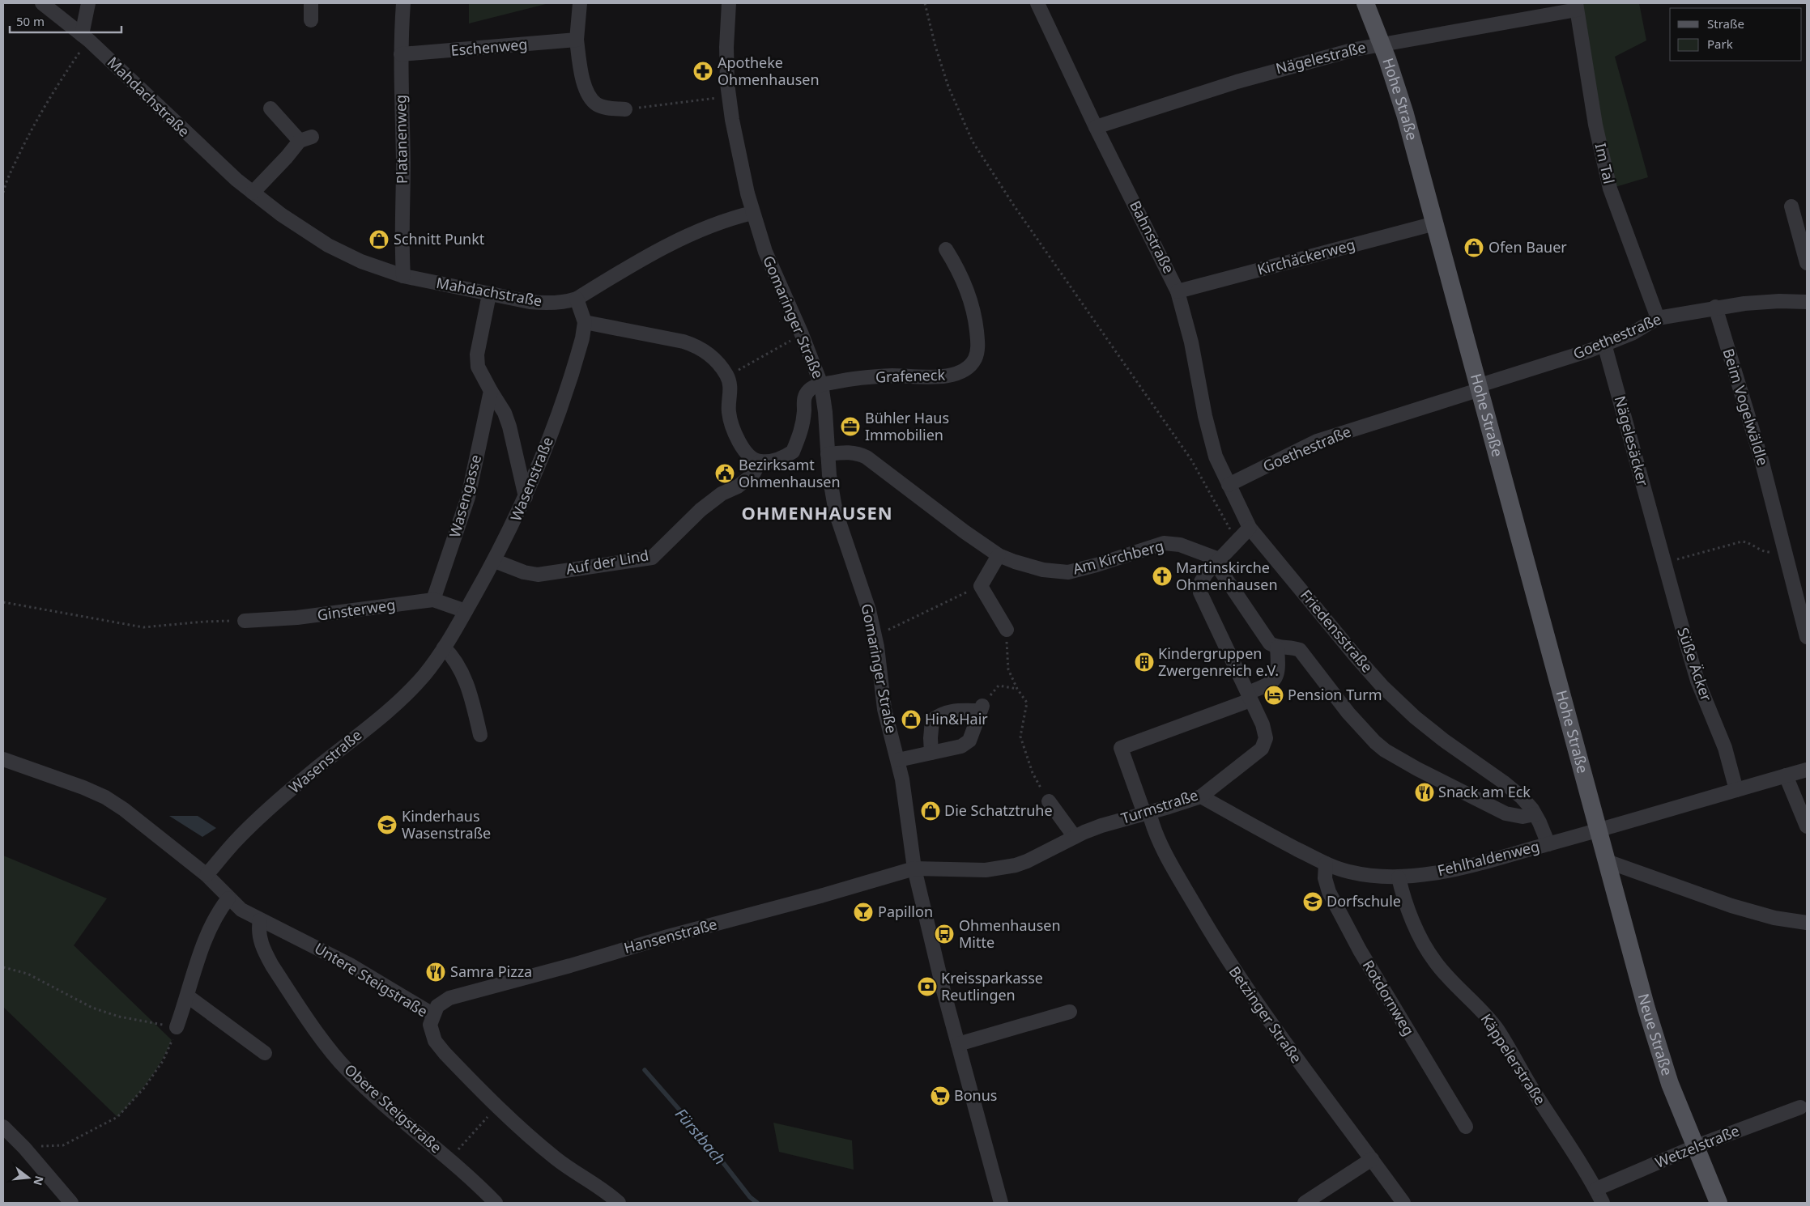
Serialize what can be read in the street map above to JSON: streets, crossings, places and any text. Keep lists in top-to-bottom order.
{
  "streets": {
    "main road": ["Hohe Straße", "Neue Straße"],
    "street": [
      "Eschenweg",
      "Nägelestraße",
      "Mahdachstraße",
      "Platanenweg",
      "Im Tal",
      "Bahnstraße",
      "Kirchäckerweg",
      "Gomaringer Straße",
      "Goethestraße",
      "Grafeneck",
      "Beim Vogelwäldle",
      "Nägelesäcker",
      "Wasenstraße",
      "Wasengasse",
      "Am Kirchberg",
      "Auf der Lind",
      "Ginsterweg",
      "Friedensstraße",
      "Süße Äcker",
      "Turmstraße",
      "Fehlhaldenweg",
      "Hansenstraße",
      "Untere Steigstraße",
      "Rotdornweg",
      "Betzinger Straße",
      "Käppelerstraße",
      "Obere Steigstraße",
      "Wetzelstraße"
    ]
  },
  "crossings": [
    ["Eschenweg", "Platanenweg"],
    ["Nägelestraße", "Hohe Straße"],
    ["Nägelestraße", "Im Tal"],
    ["Nägelestraße", "Bahnstraße"],
    ["Mahdachstraße", "Platanenweg"],
    ["Mahdachstraße", "Gomaringer Straße"],
    ["Hohe Straße", "Kirchäckerweg"],
    ["Hohe Straße", "Goethestraße"],
    ["Hohe Straße", "Fehlhaldenweg"],
    ["Hohe Straße", "Neue Straße"],
    ["Im Tal", "Goethestraße"],
    ["Bahnstraße", "Kirchäckerweg"],
    ["Bahnstraße", "Goethestraße"],
    ["Bahnstraße", "Friedensstraße"],
    ["Gomaringer Straße", "Grafeneck"],
    ["Gomaringer Straße", "Am Kirchberg"],
    ["Gomaringer Straße", "Turmstraße"],
    ["Gomaringer Straße", "Hansenstraße"],
    ["Goethestraße", "Beim Vogelwäldle"],
    ["Goethestraße", "Nägelesäcker"],
    ["Goethestraße", "Friedensstraße"],
    ["Nägelesäcker", "Süße Äcker"],
    ["Wasenstraße", "Auf der Lind"],
    ["Wasenstraße", "Ginsterweg"],
    ["Wasenstraße", "Untere Steigstraße"],
    ["Wasengasse", "Ginsterweg"],
    ["Am Kirchberg", "Turmstraße"],
    ["Friedensstraße", "Fehlhaldenweg"],
    ["Süße Äcker", "Fehlhaldenweg"],
    ["Turmstraße", "Fehlhaldenweg"],
    ["Turmstraße", "Hansenstraße"],
    ["Turmstraße", "Betzinger Straße"],
    ["Fehlhaldenweg", "Rotdornweg"],
    ["Fehlhaldenweg", "Neue Straße"],
    ["Fehlhaldenweg", "Käppelerstraße"],
    ["Hansenstraße", "Untere Steigstraße"],
    ["Untere Steigstraße", "Obere Steigstraße"],
    ["Neue Straße", "Wetzelstraße"],
    ["Käppelerstraße", "Wetzelstraße"]
  ],
  "districts": ["OHMENHAUSEN"],
  "water": ["Fürstbach"],
  "places": {
    "pharmacy": ["Apotheke Ohmenhausen"],
    "shop": [
      "Schnitt Punkt",
      "Ofen Bauer",
      "Hin&Hair",
      "Die Schatztruhe"
    ],
    "office": ["Bühler Haus Immobilien"],
    "public building": ["Bezirksamt Ohmenhausen"],
    "church": ["Martinskirche Ohmenhausen"],
    "building": ["Kindergruppen Zwergenreich e.V."],
    "hotel": ["Pension Turm"],
    "restaurant": ["Snack am Eck", "Samra Pizza"],
    "school or university": ["Kinderhaus Wasenstraße", "Dorfschule"],
    "bar": ["Papillon"],
    "bus stop": ["Ohmenhausen Mitte"],
    "bank": ["Kreissparkasse Reutlingen"],
    "supermarket": ["Bonus"]
  },
  "legend": ["Straße", "Park"],
  "scale_bar": "50 m",
  "north": "right"
}
